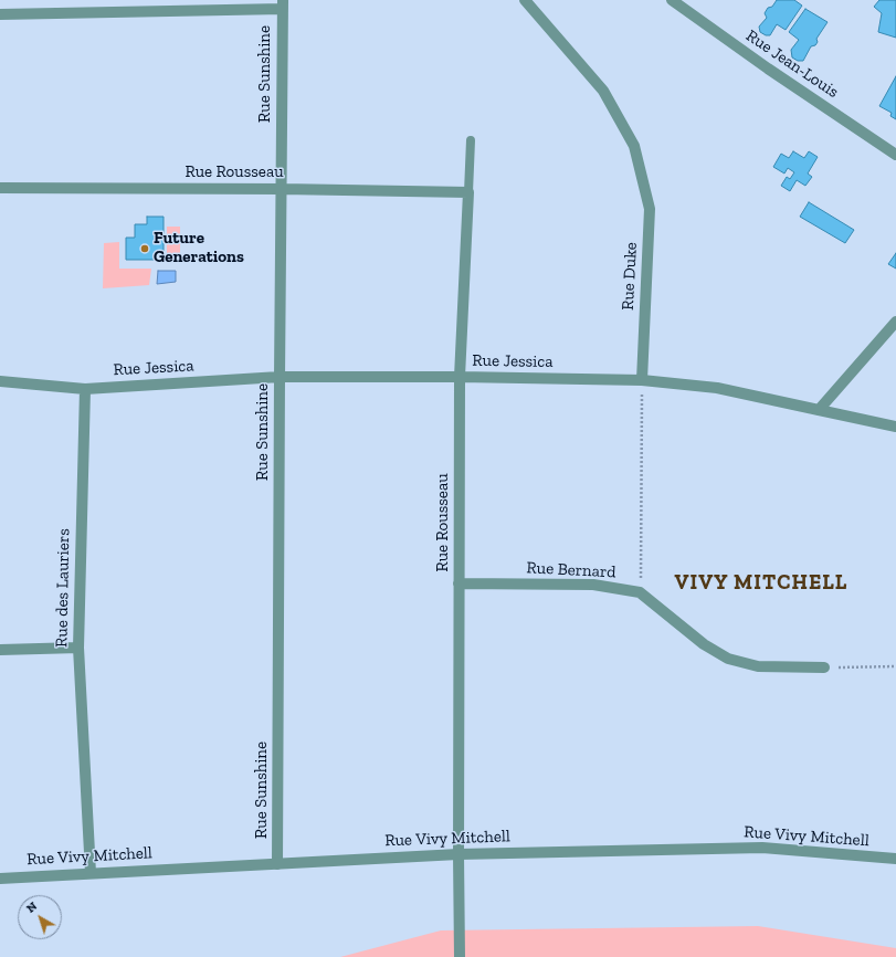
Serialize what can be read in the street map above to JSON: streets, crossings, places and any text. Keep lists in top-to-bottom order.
{
  "streets": {
    "street": [
      "Rue Jean-Louis",
      "Rue Sunshine",
      "Rue Rousseau",
      "Rue Duke",
      "Rue Jessica",
      "Rue Bernard",
      "Rue des Lauriers",
      "Rue Vivy Mitchell"
    ]
  },
  "crossings": [
    ["Rue Sunshine", "Rue Rousseau"],
    ["Rue Sunshine", "Rue Jessica"],
    ["Rue Sunshine", "Rue Vivy Mitchell"],
    ["Rue Rousseau", "Rue Jessica"],
    ["Rue Rousseau", "Rue Bernard"],
    ["Rue Rousseau", "Rue Vivy Mitchell"],
    ["Rue Duke", "Rue Jessica"],
    ["Rue Jessica", "Rue des Lauriers"],
    ["Rue des Lauriers", "Rue Vivy Mitchell"]
  ],
  "districts": ["VIVY MITCHELL"],
  "places": ["Future Generations"],
  "north": "top left"
}
